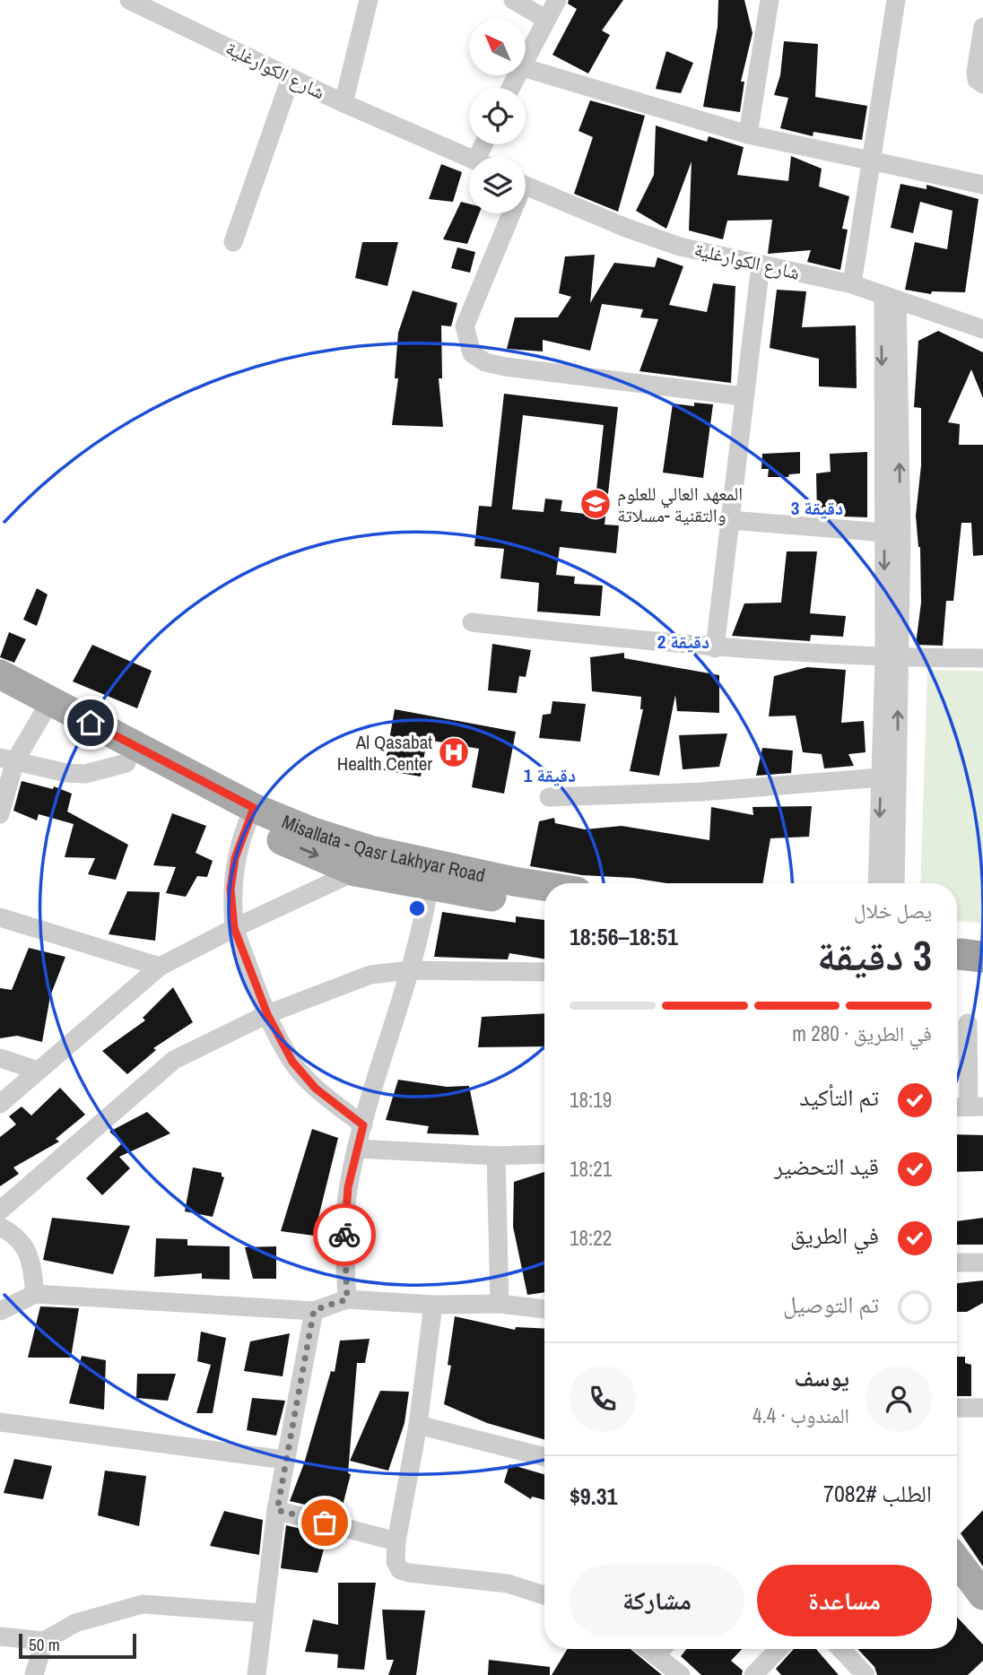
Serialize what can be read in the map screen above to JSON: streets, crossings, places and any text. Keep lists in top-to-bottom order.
{
  "streets": {
    "main road": ["Misallata - Qasr Lakhyar Road"],
    "street": ["شارع الكوارغلية"]
  },
  "places": {
    "school or university": ["المعهد العالي للعلوم والتقنية -مسلاتة"],
    "hospital": ["Al Qasabat Health Center"]
  },
  "scale_bar": "50 m",
  "north": "top left",
  "page": {
    "heading": ["3 دقيقة", "يصل خلال", "18:51–18:56"],
    "panel": [
      "يوسف",
      "المندوب · 4.4",
      "الطلب #7082",
      "$9.31"
    ],
    "bar": "في الطريق · 280 m",
    "list": [
      ["تم التأكيد", "18:19"],
      ["قيد التحضير", "18:21"],
      ["في الطريق", "18:22"],
      "تم التوصيل"
    ],
    "buttons": ["مساعدة", "مشاركة"],
    "scale": "50 m"
  },
  "rings": ["3 دقيقة", "2 دقيقة", "1 دقيقة"]
}
